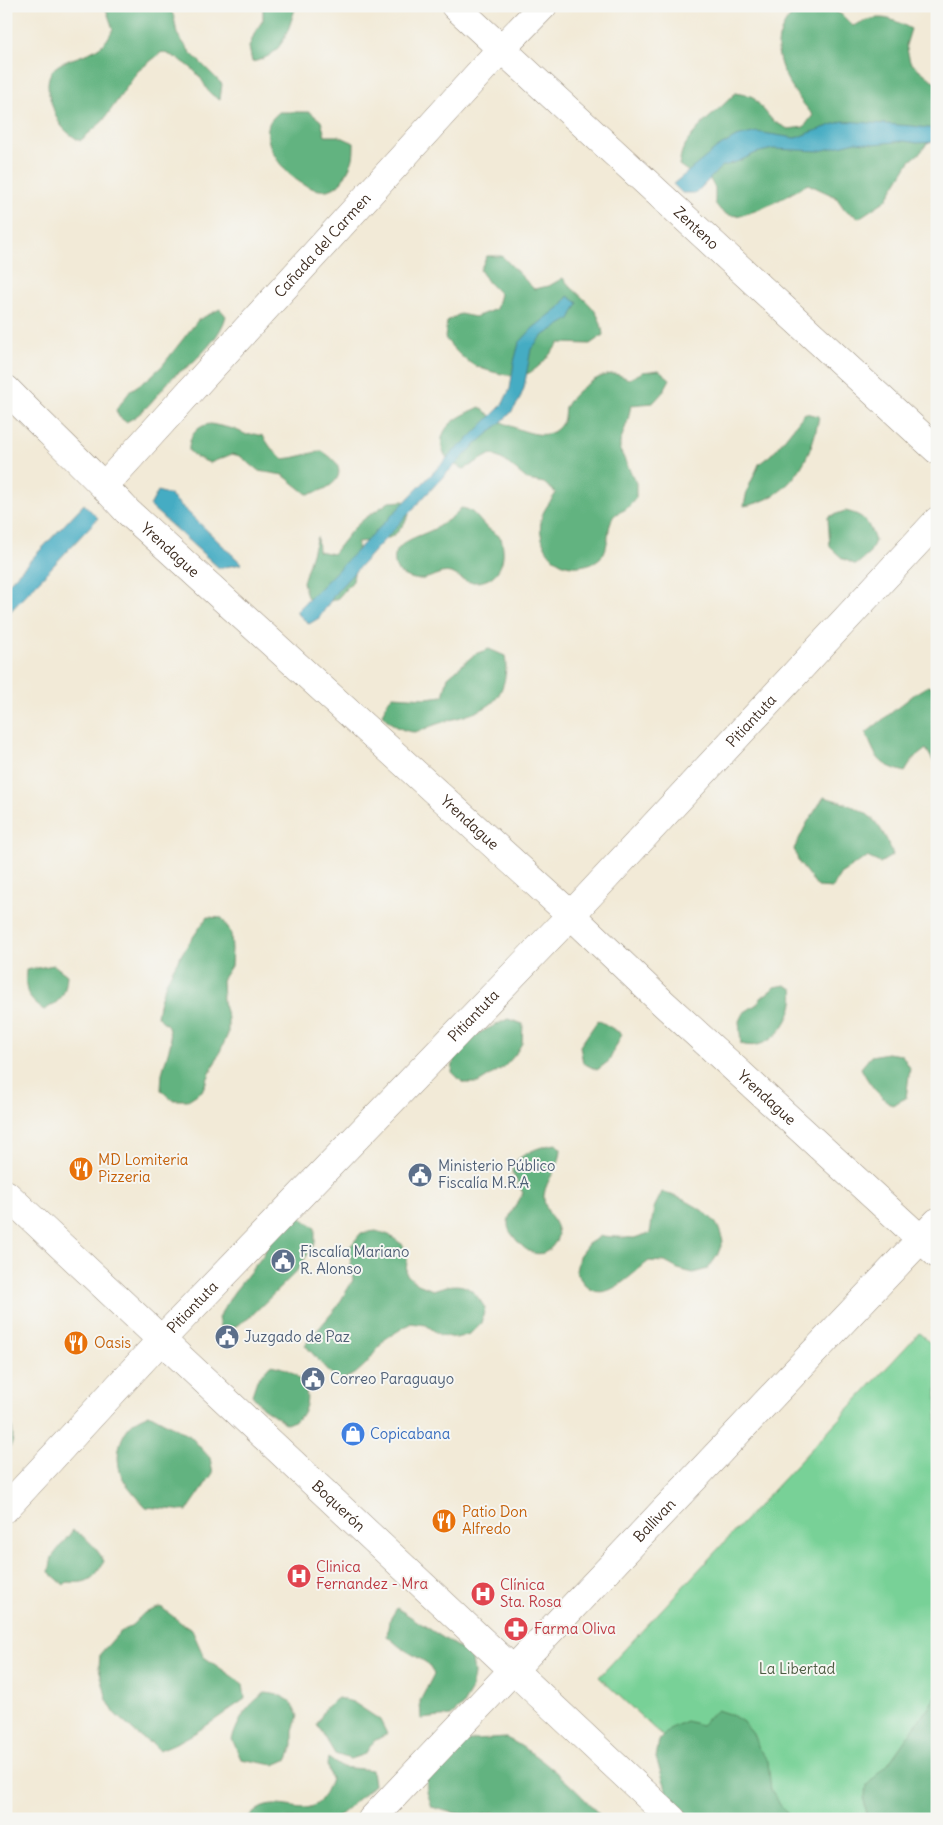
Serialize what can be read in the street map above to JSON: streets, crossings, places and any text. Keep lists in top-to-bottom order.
{
  "streets": {
    "street": [
      "Zenteno",
      "Cañada del Carmen",
      "Yrendague",
      "Pitiantuta",
      "Boquerón",
      "Ballivan"
    ]
  },
  "crossings": [
    ["Zenteno", "Cañada del Carmen"],
    ["Cañada del Carmen", "Yrendague"],
    ["Yrendague", "Pitiantuta"],
    ["Yrendague", "Ballivan"],
    ["Pitiantuta", "Boquerón"],
    ["Boquerón", "Ballivan"]
  ],
  "parks": ["La Libertad"],
  "places": {
    "restaurant": ["MD Lomiteria Pizzeria", "Oasis", "Patio Don Alfredo"],
    "public building": [
      "Ministerio Público Fiscalía M.R.A",
      "Fiscalía Mariano R. Alonso",
      "Juzgado de Paz",
      "Correo Paraguayo"
    ],
    "shop": ["Copicabana"],
    "hospital": ["Clinica Fernandez - Mra", "Clínica Sta. Rosa"],
    "pharmacy": ["Farma Oliva"]
  }
}
